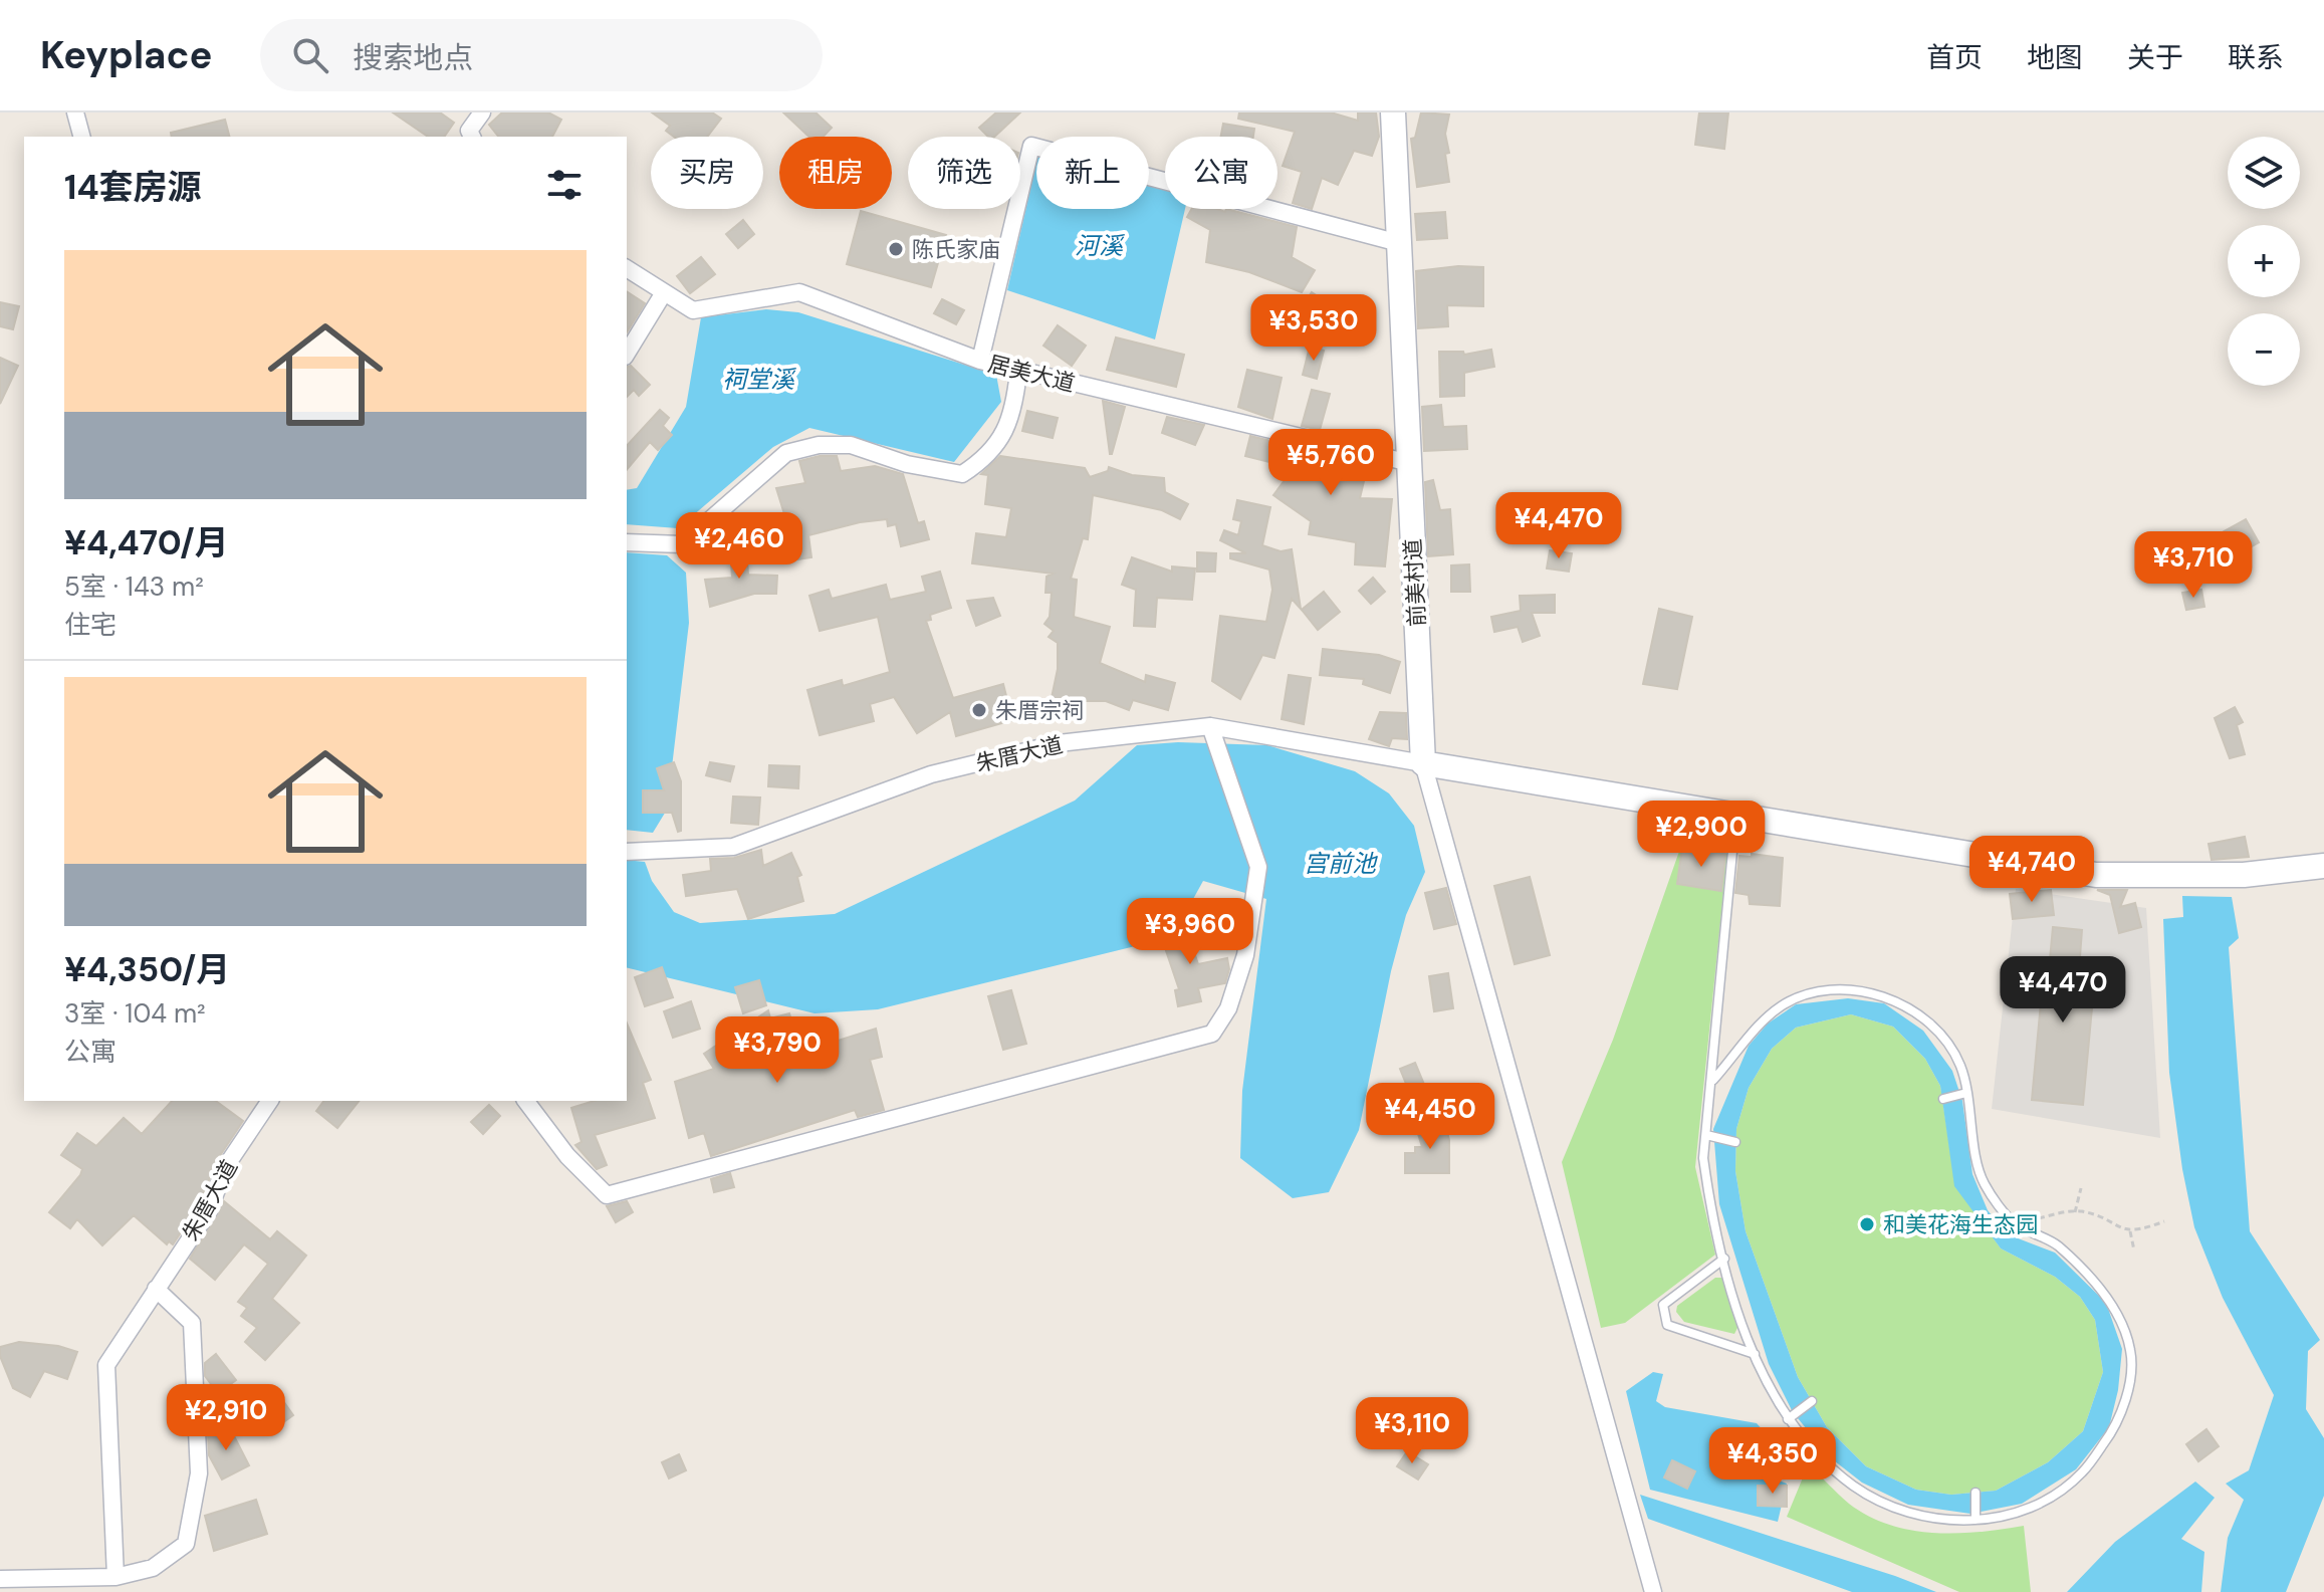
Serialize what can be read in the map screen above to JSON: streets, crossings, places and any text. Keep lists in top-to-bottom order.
{
  "streets": {
    "street": ["居美大道", "前美村道", "朱厝大道"]
  },
  "crossings": [
    ["居美大道", "前美村道"],
    ["前美村道", "朱厝大道"]
  ],
  "water": ["河溪", "祠堂溪", "宫前池"],
  "places": ["陈氏家庙", "朱厝宗祠", "和美花海生态园"],
  "page": {
    "header": "Keyplace",
    "search": "搜索地点",
    "nav": [
      "首页",
      "地图",
      "关于",
      "联系"
    ],
    "map_buttons": ["+", "−"],
    "chip": [
      "买房",
      "租房",
      "筛选",
      "新上",
      "公寓"
    ],
    "heading": "14套房源",
    "list": [
      {
        "name": "¥4,470/月",
        "note": "5室 · 143 m² · 住宅"
      },
      {
        "name": "¥4,350/月",
        "note": "3室 · 104 m² · 公寓"
      }
    ],
    "price": [
      "¥3,530",
      "¥5,760",
      "¥4,470",
      "¥2,460",
      "¥3,710",
      "¥2,900",
      "¥4,740",
      "¥3,960",
      "¥4,470",
      "¥3,790",
      "¥4,450",
      "¥2,910",
      "¥3,110",
      "¥4,350"
    ]
  }
}
